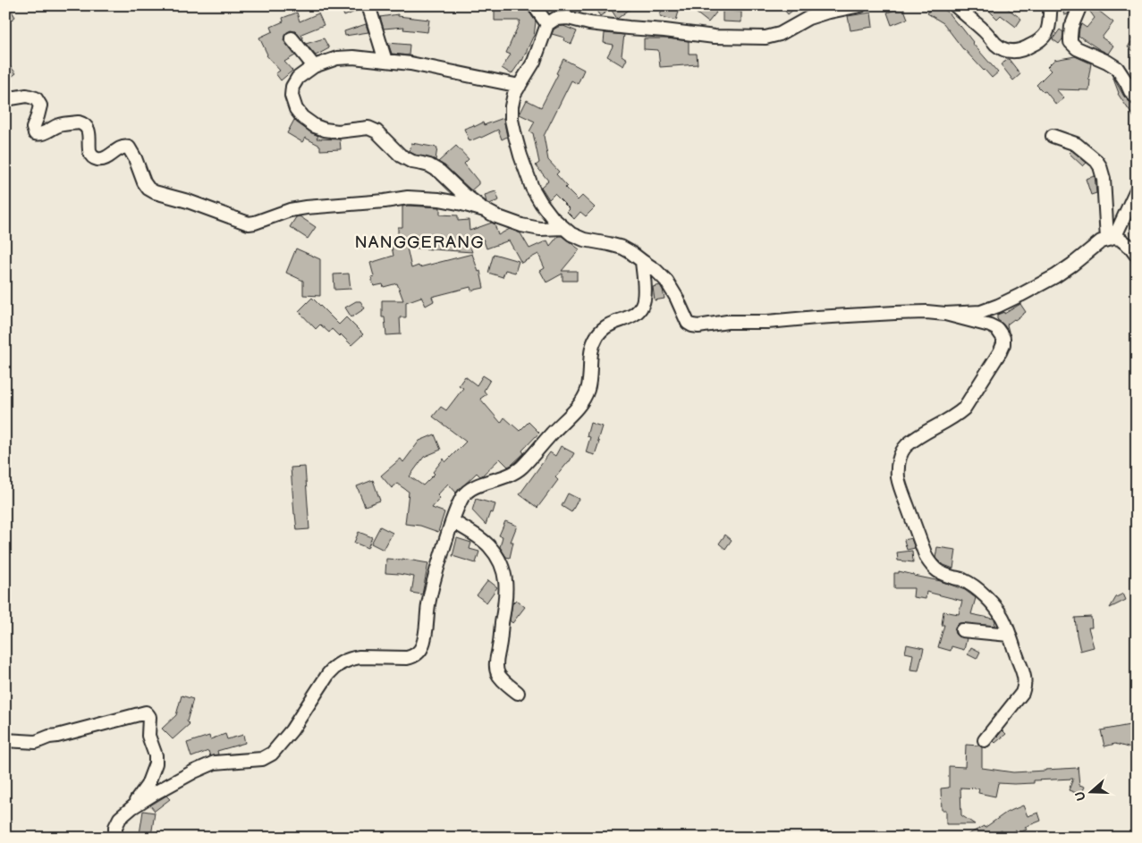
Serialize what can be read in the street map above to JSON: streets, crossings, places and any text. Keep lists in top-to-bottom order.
{
  "districts": ["NANGGERANG"],
  "north": "left"
}
